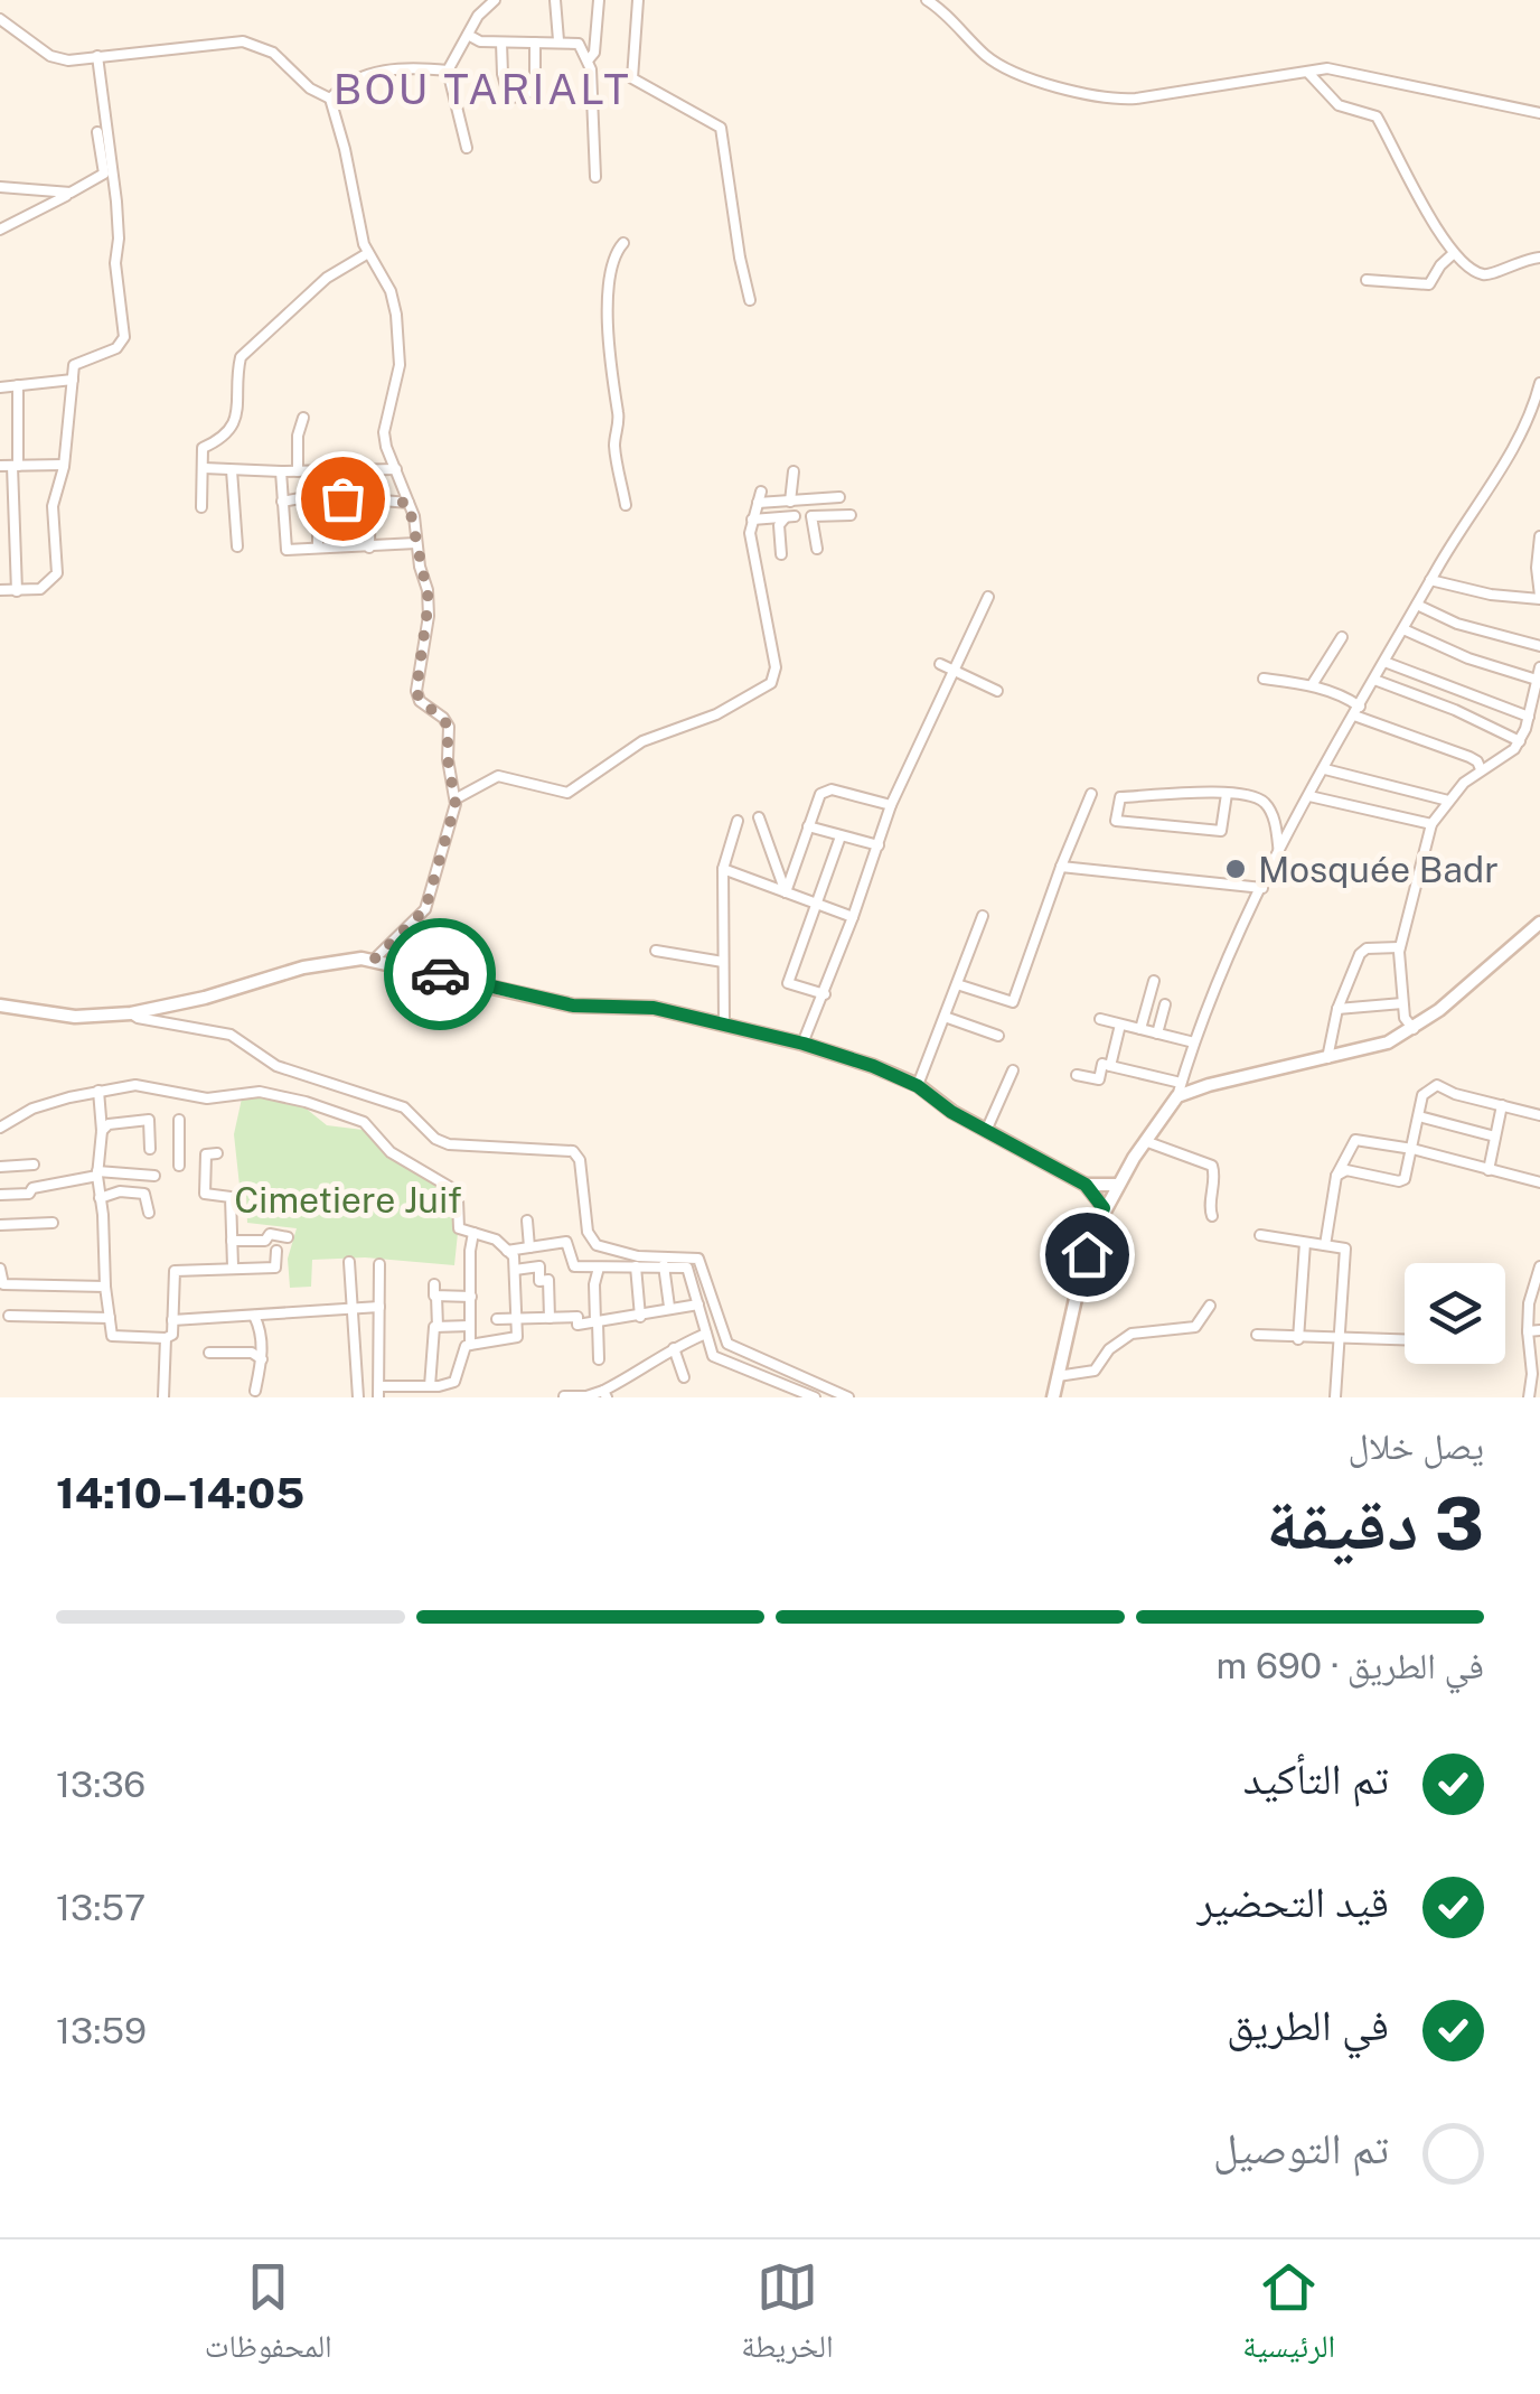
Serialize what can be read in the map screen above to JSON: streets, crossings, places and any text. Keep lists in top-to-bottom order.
{
  "districts": ["BOU TARIALT"],
  "parks": ["Cimetiere Juif"],
  "places": ["Mosquée Badr"],
  "page": {
    "heading": ["3 دقيقة", "يصل خلال", "14:05–14:10"],
    "bar": "في الطريق · 690 m",
    "list": [
      ["تم التأكيد", "13:36"],
      ["قيد التحضير", "13:57"],
      ["في الطريق", "13:59"],
      "تم التوصيل"
    ],
    "tabs": ["الرئيسية", "الخريطة", "المحفوظات"]
  }
}
